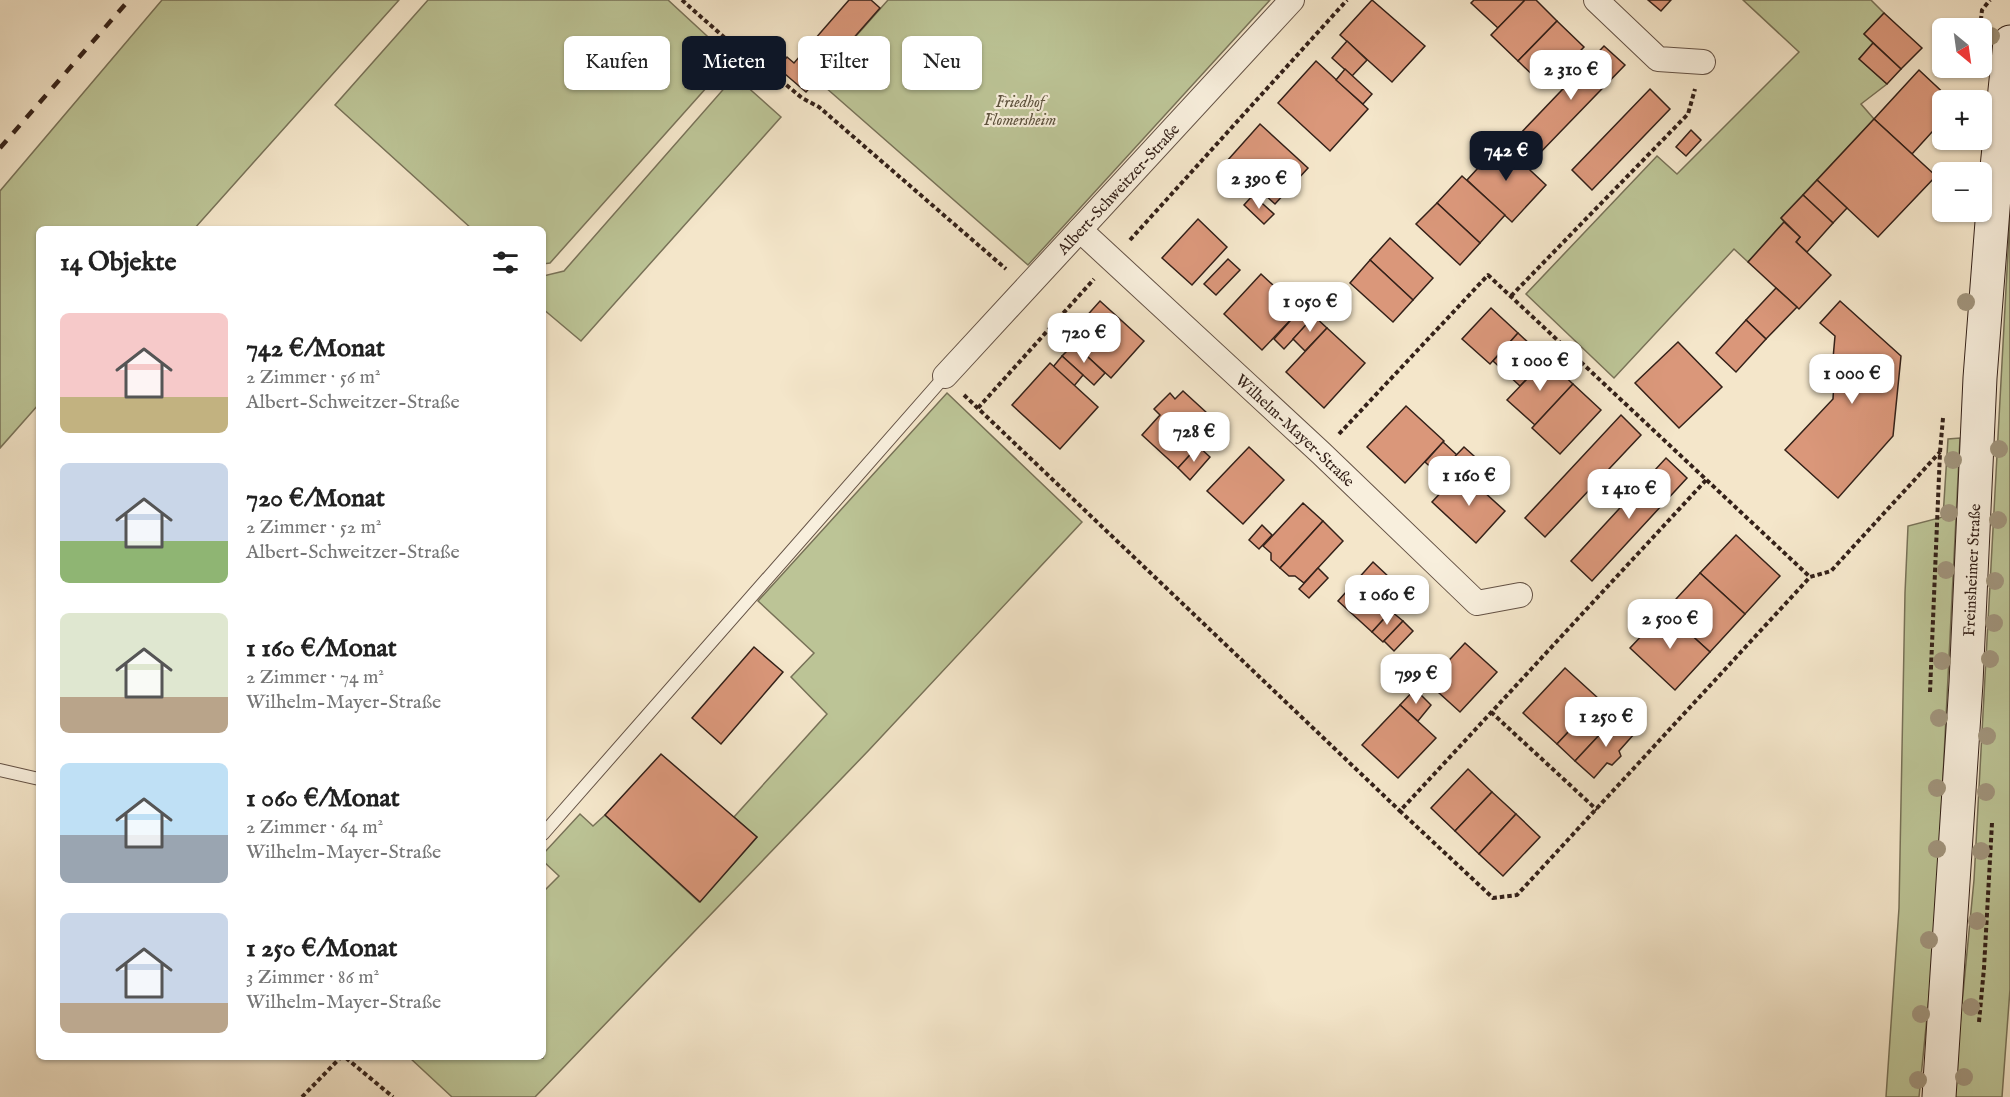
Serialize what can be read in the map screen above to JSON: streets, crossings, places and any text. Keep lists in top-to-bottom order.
{
  "streets": {
    "main road": ["Freinsheimer Straße"],
    "street": ["Albert-Schweitzer-Straße", "Wilhelm-Mayer-Straße"]
  },
  "crossings": [
    ["Albert-Schweitzer-Straße", "Wilhelm-Mayer-Straße"]
  ],
  "parks": ["Friedhof Flomersheim"],
  "north": "bottom right",
  "page": {
    "map_buttons": ["+", "−"],
    "chip": [
      "Kaufen",
      "Mieten",
      "Filter",
      "Neu"
    ],
    "price": [
      "2 310 €",
      "742 €",
      "2 390 €",
      "1 050 €",
      "720 €",
      "1 000 €",
      "1 000 €",
      "728 €",
      "1 160 €",
      "1 410 €",
      "1 060 €",
      "2 500 €",
      "799 €",
      "1 250 €"
    ],
    "heading": "14 Objekte",
    "list": [
      {
        "name": "742 €/Monat",
        "note": "2 Zimmer · 56 m² · Albert-Schweitzer-Straße"
      },
      {
        "name": "720 €/Monat",
        "note": "2 Zimmer · 52 m² · Albert-Schweitzer-Straße"
      },
      {
        "name": "1 160 €/Monat",
        "note": "2 Zimmer · 74 m² · Wilhelm-Mayer-Straße"
      },
      {
        "name": "1 060 €/Monat",
        "note": "2 Zimmer · 64 m² · Wilhelm-Mayer-Straße"
      },
      {
        "name": "1 250 €/Monat",
        "note": "3 Zimmer · 86 m² · Wilhelm-Mayer-Straße"
      }
    ]
  }
}
